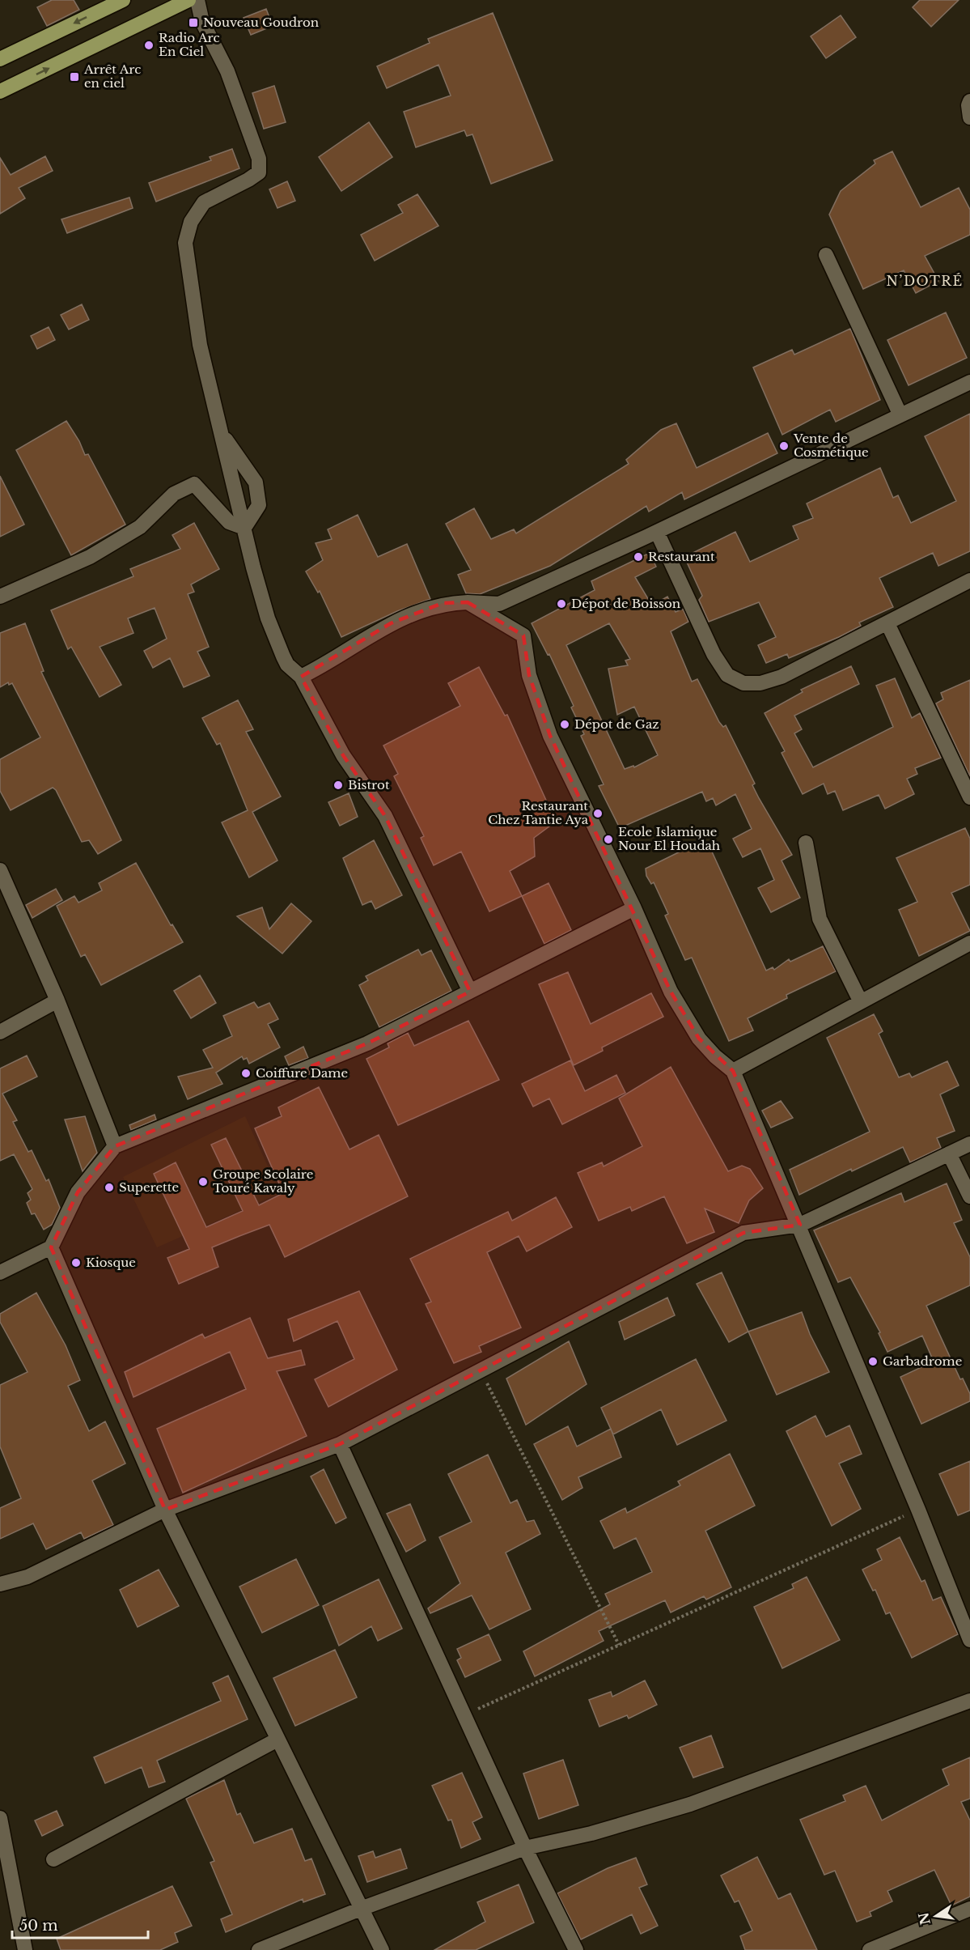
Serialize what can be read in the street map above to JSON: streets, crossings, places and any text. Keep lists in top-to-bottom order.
{
  "districts": ["N’DOTRÉ"],
  "places": {
    "transit": ["Nouveau Goudron", "Arrêt Arc en ciel"],
    "other": [
      "Radio Arc En Ciel",
      "Vente de Cosmétique",
      "Restaurant",
      "Dépot de Boisson",
      "Dépot de Gaz",
      "Bistrot",
      "Restaurant Chez Tantie Aya",
      "Ecole Islamique Nour El Houdah",
      "Coiffure Dame",
      "Groupe Scolaire Touré Kavaly",
      "Superette",
      "Kiosque",
      "Garbadrome"
    ]
  },
  "scale_bar": "50 m",
  "north": "left"
}
